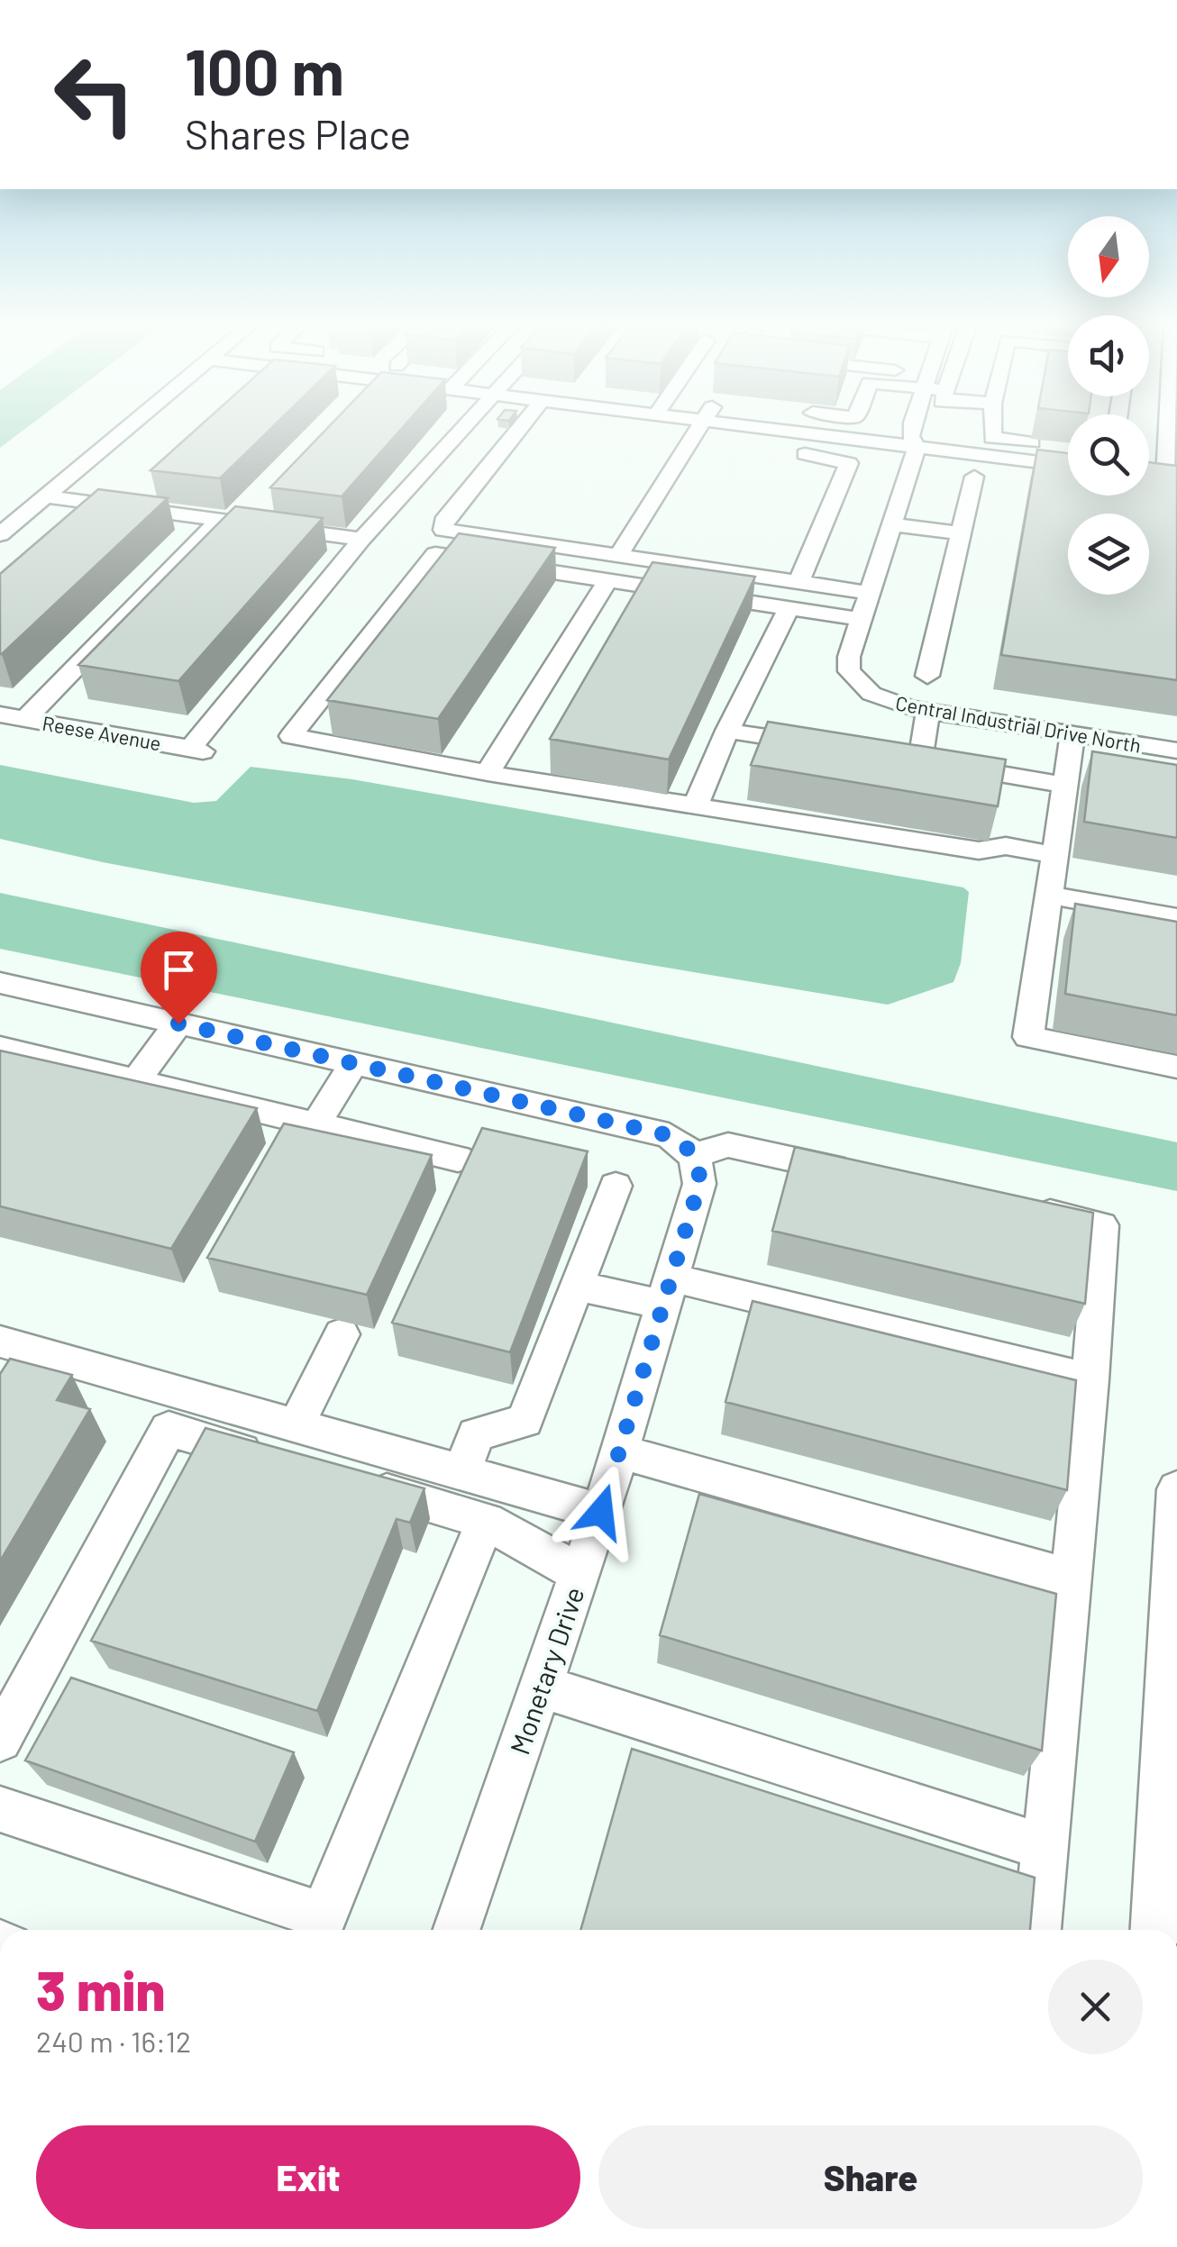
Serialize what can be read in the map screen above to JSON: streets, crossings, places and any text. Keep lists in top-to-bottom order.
{
  "streets": {
    "street": ["Central Industrial Drive North", "Reese Avenue", "Monetary Drive"]
  },
  "north": "bottom",
  "page": {
    "turn": ["100 m", "Shares Place"],
    "heading": ["3 min", "240 m · 16:12"],
    "buttons": ["Exit", "Share"]
  }
}
